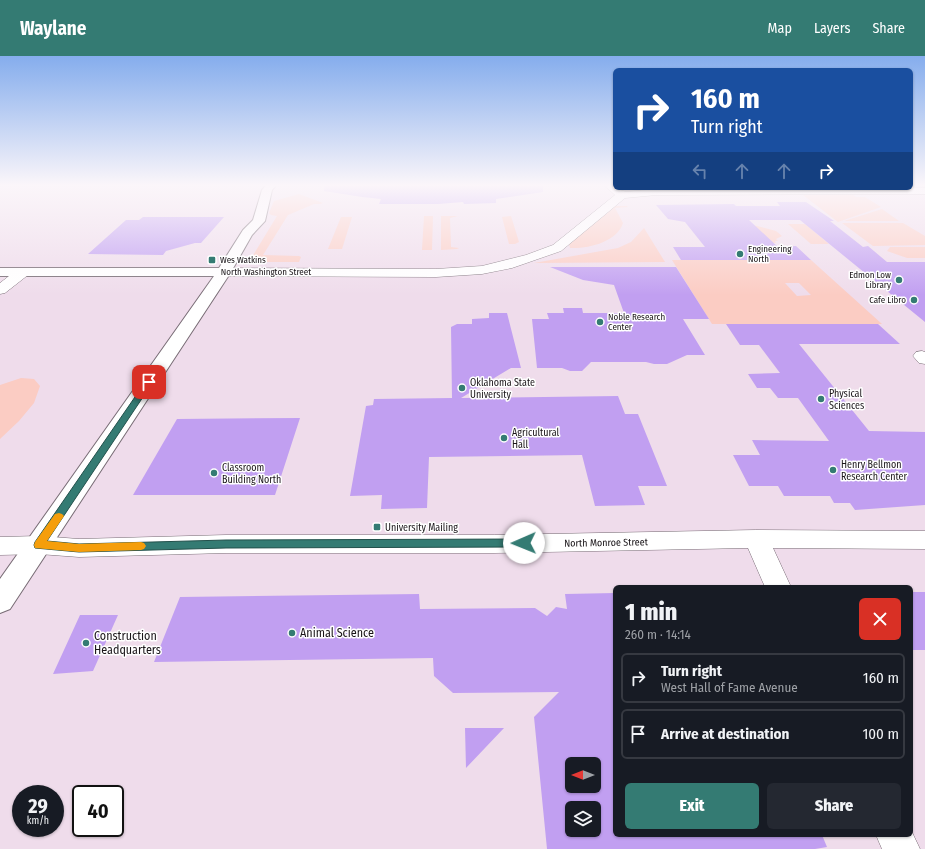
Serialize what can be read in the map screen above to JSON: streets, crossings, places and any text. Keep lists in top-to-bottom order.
{
  "streets": {
    "main road": ["North Washington Street"],
    "street": ["North Monroe Street"]
  },
  "places": {
    "other": [
      "Engineering North",
      "Edmon Low Library",
      "Cafe Libro",
      "Noble Research Center",
      "Oklahoma State University",
      "Physical Sciences",
      "Agricultural Hall",
      "Henry Bellmon Research Center",
      "Classroom Building North",
      "Animal Science",
      "Construction Headquarters"
    ],
    "transit": ["Wes Watkins", "University Mailing"]
  },
  "north": "left",
  "page": {
    "header": "Waylane",
    "nav": ["Map", "Layers", "Share"],
    "turn": ["160 m", "Turn right"],
    "heading": ["1 min", "260 m · 14:14"],
    "list": [
      {
        "name": "Turn right",
        "note": "West Hall of Fame Avenue",
        "value": "160 m"
      },
      {
        "name": "Arrive at destination",
        "value": "100 m"
      }
    ],
    "buttons": ["Exit", "Share"],
    "speed": "29 km/h",
    "limit": "40"
  }
}
